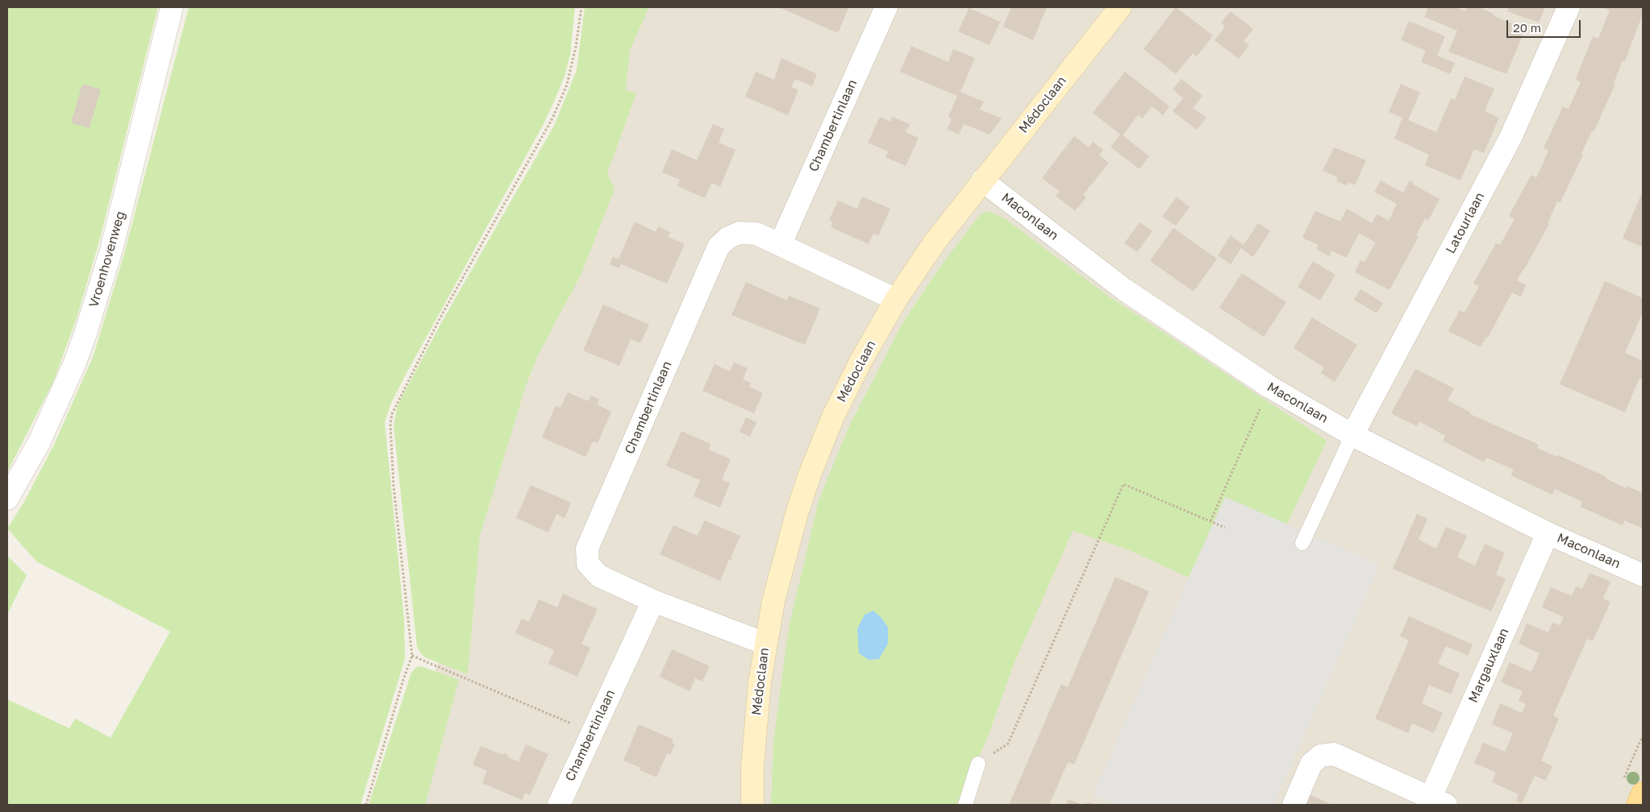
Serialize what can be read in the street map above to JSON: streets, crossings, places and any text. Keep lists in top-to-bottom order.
{
  "streets": {
    "street": [
      "Médoclaan",
      "Chambertinlaan",
      "Maconlaan",
      "Latourlaan",
      "Vroenhovenweg",
      "Margauxlaan"
    ]
  },
  "crossings": [
    ["Médoclaan", "Chambertinlaan"],
    ["Médoclaan", "Maconlaan"],
    ["Maconlaan", "Latourlaan"],
    ["Maconlaan", "Margauxlaan"]
  ],
  "scale_bar": "20 m"
}
